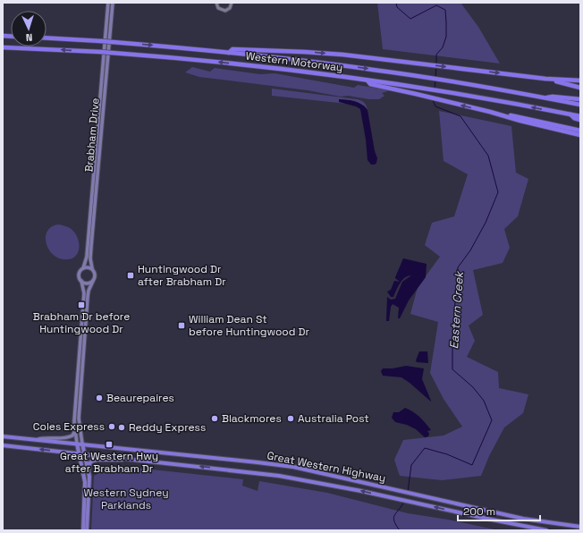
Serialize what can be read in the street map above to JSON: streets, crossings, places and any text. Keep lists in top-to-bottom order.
{
  "streets": {
    "highway": ["Western Motorway", "Great Western Highway"],
    "main road": ["Brabham Drive"]
  },
  "water": ["Eastern Creek"],
  "parks": ["Western Sydney Parklands"],
  "places": {
    "transit": [
      "Huntingwood Dr after Brabham Dr",
      "Brabham Dr before Huntingwood Dr",
      "William Dean St before Huntingwood Dr",
      "Great Western Hwy after Brabham Dr"
    ],
    "other": [
      "Beaurepaires",
      "Blackmores",
      "Australia Post",
      "Coles Express",
      "Reddy Express"
    ]
  },
  "scale_bar": "200 m",
  "north": "bottom"
}
